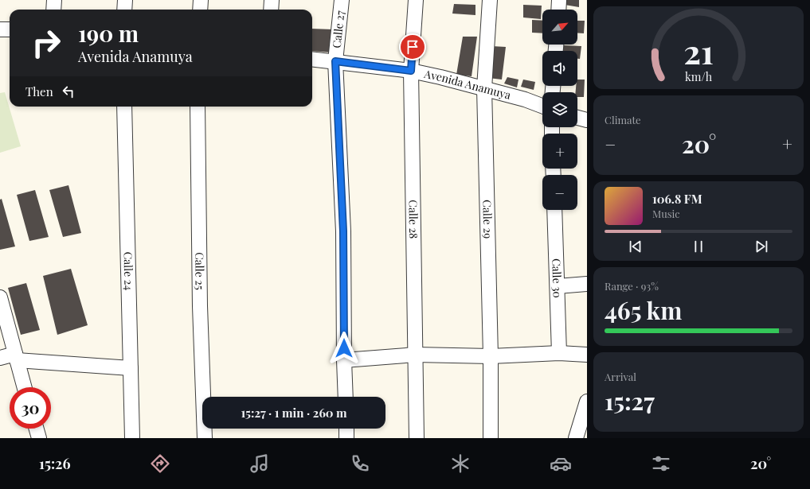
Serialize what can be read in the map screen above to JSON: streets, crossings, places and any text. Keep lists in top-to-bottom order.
{
  "streets": {
    "street": [
      "Calle 27",
      "Avenida Anamuya",
      "Calle 28",
      "Calle 29",
      "Calle 24",
      "Calle 25",
      "Calle 30"
    ]
  },
  "crossings": [
    ["Calle 27", "Avenida Anamuya"],
    ["Avenida Anamuya", "Calle 28"],
    ["Avenida Anamuya", "Calle 29"]
  ],
  "north": "top right",
  "page": {
    "map_buttons": ["+", "−"],
    "turn": ["190 m", "Avenida Anamuya"],
    "then": "Then",
    "tile": [
      "Climate",
      ["Range · 93%", "465 km"],
      ["Arrival", "15:27"]
    ],
    "heat": ["−", "20°", "+"],
    "song": ["106.8 FM", "Music"],
    "limit": "30",
    "trip": "15:27 · 1 min · 260 m",
    "tabs": ["15:26", "20°"],
    "gauge": ["21", "km/h"]
  }
}
